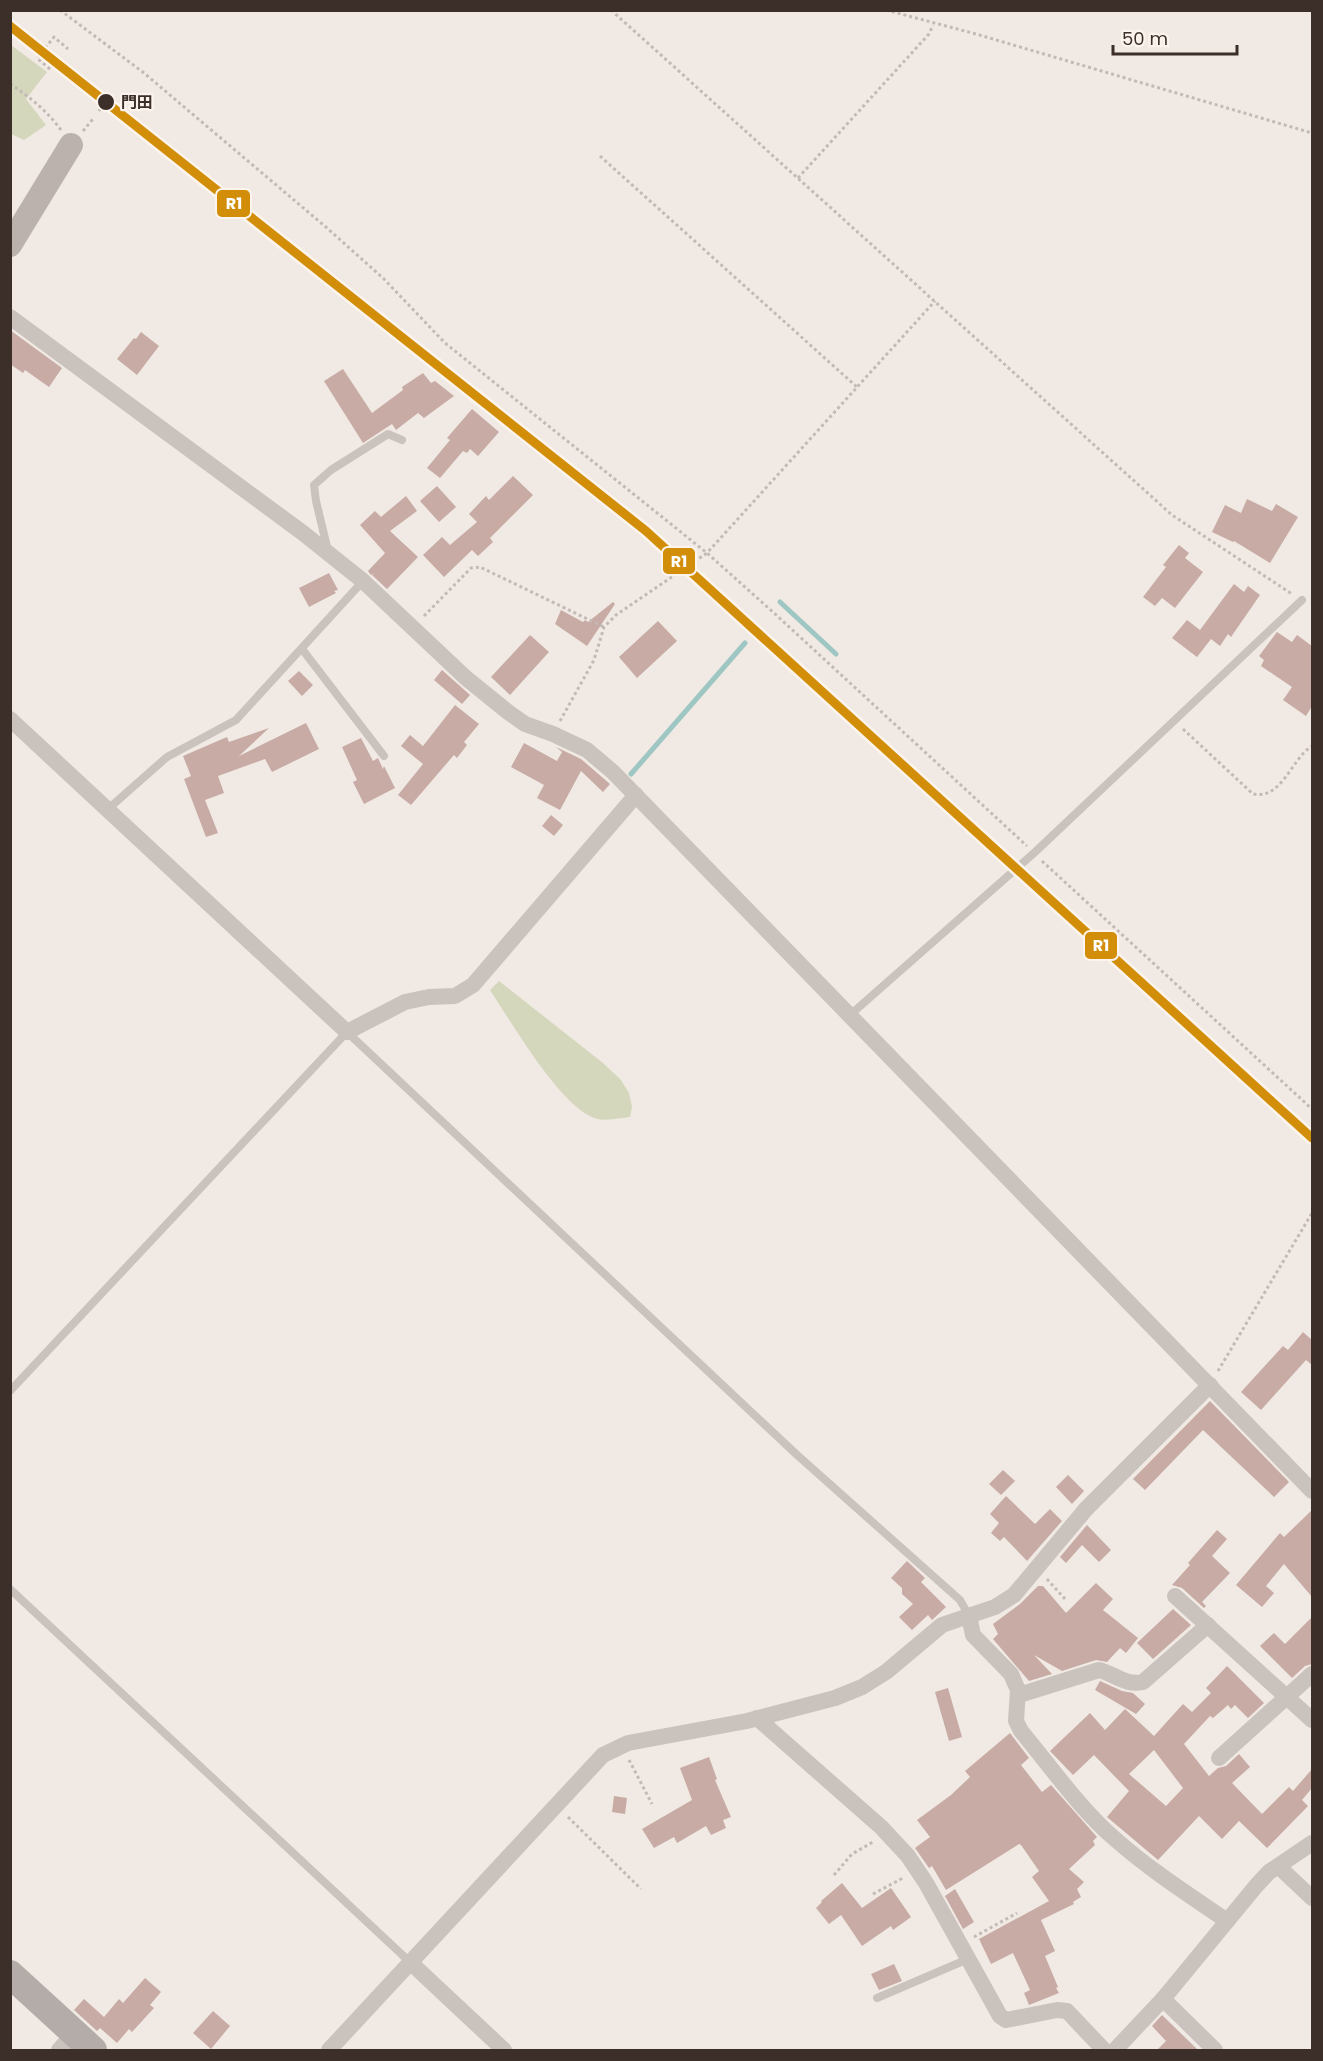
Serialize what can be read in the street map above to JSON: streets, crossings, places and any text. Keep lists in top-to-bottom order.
{
  "places": ["門田"],
  "lines": ["transit line R1"],
  "scale_bar": "50 m"
}
